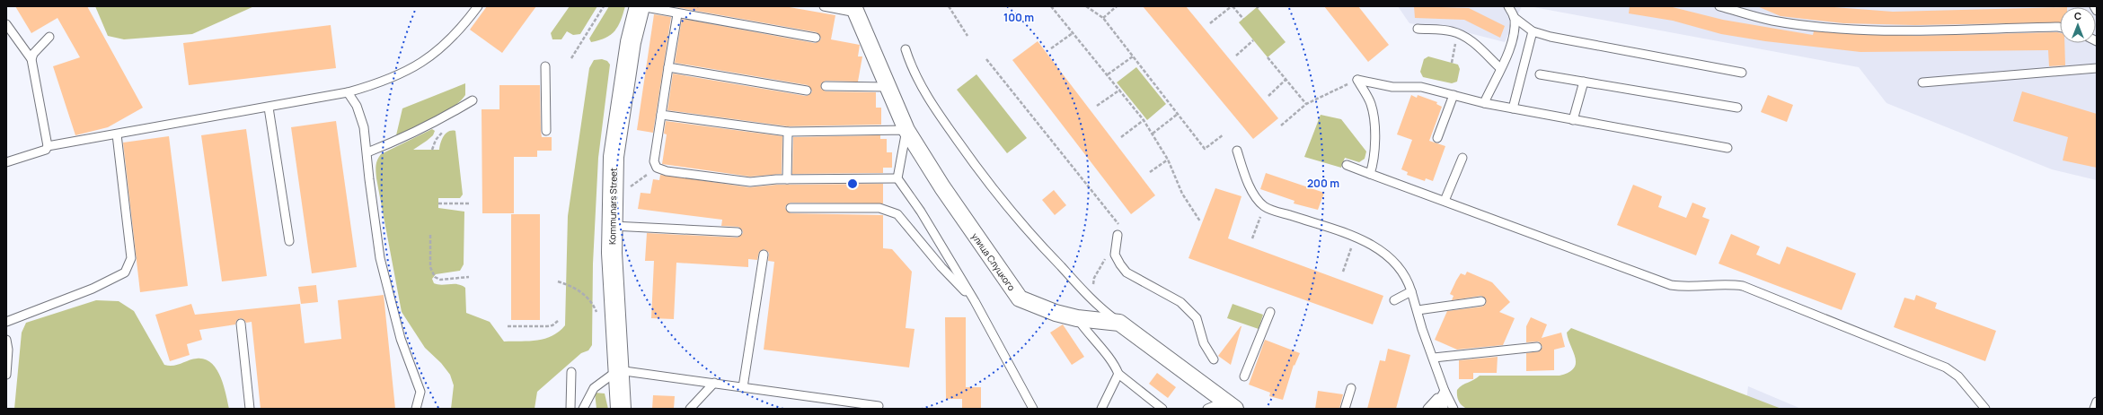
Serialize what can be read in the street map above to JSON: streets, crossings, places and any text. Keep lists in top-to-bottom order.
{
  "streets": {
    "main road": ["Kommunars Street"],
    "street": ["улица Слуцкого"]
  },
  "north": "top",
  "rings": ["100 m", "200 m"]
}
